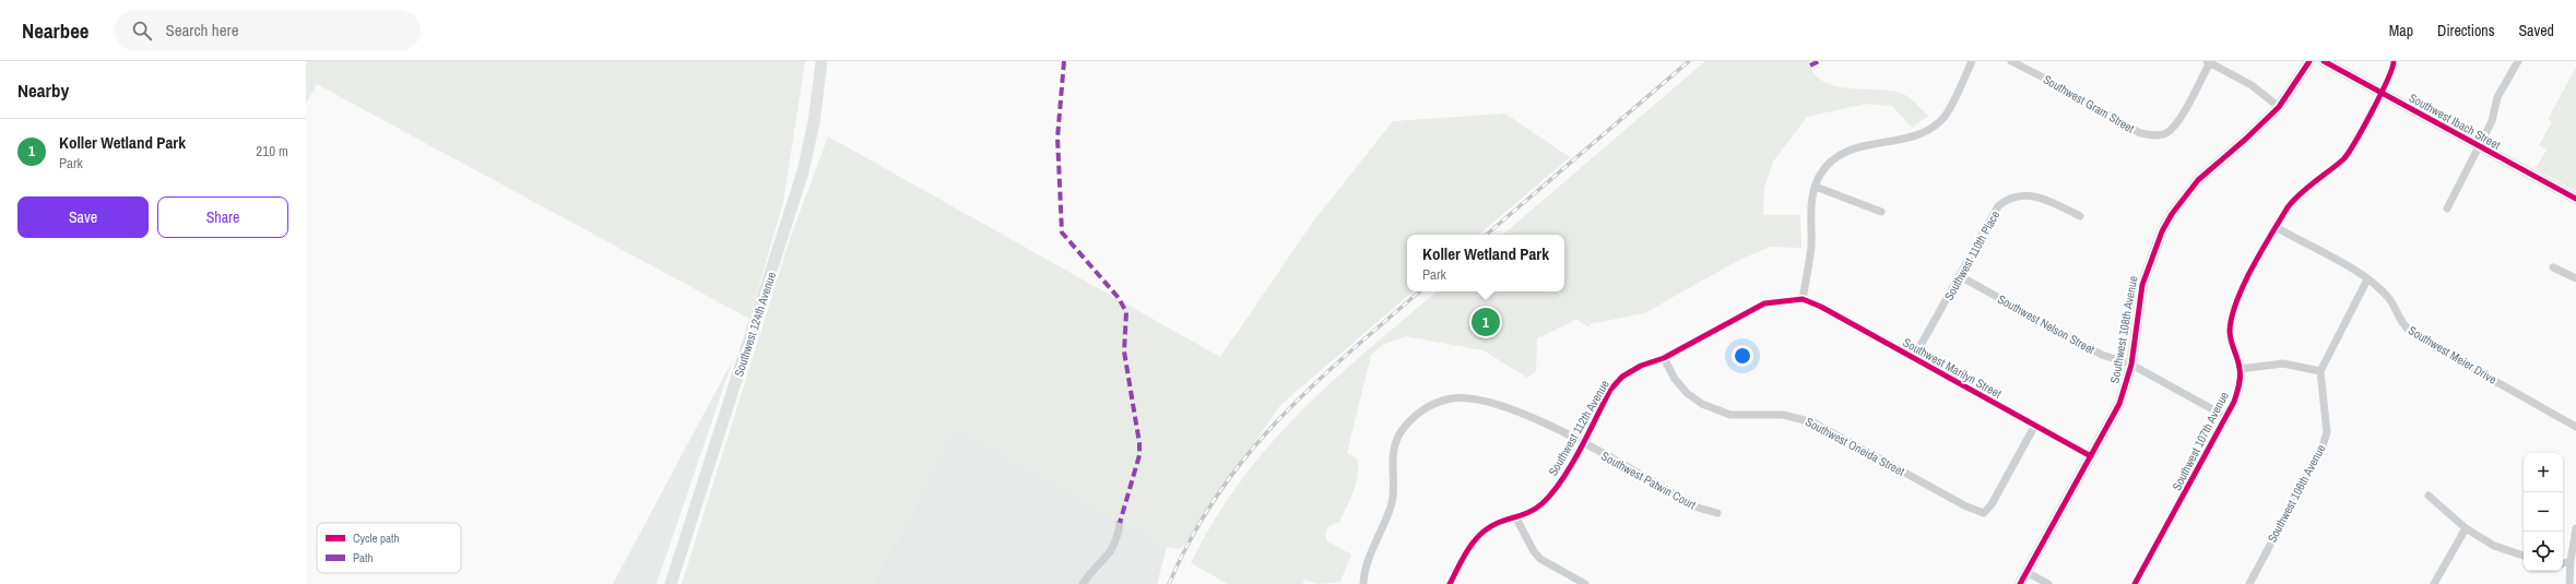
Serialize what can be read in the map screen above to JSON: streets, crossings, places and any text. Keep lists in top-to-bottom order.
{
  "streets": {
    "main road": ["Southwest 124th Avenue"],
    "street": [
      "Southwest Gram Street",
      "Southwest Ibach Street",
      "Southwest 110th Place",
      "Southwest Nelson Street",
      "Southwest 108th Avenue",
      "Southwest Meier Drive",
      "Southwest Marilyn Street",
      "Southwest 112th Avenue",
      "Southwest 107th Avenue",
      "Southwest Oneida Street",
      "Southwest Patwin Court",
      "Southwest 106th Avenue"
    ]
  },
  "crossings": [
    ["Southwest Ibach Street", "Southwest 107th Avenue"],
    ["Southwest 110th Place", "Southwest Nelson Street"],
    ["Southwest 110th Place", "Southwest Marilyn Street"],
    ["Southwest Nelson Street", "Southwest 108th Avenue"],
    ["Southwest Nelson Street", "Southwest 107th Avenue"],
    ["Southwest 108th Avenue", "Southwest Marilyn Street"],
    ["Southwest Meier Drive", "Southwest 107th Avenue"],
    ["Southwest Marilyn Street", "Southwest 112th Avenue"],
    ["Southwest Marilyn Street", "Southwest Oneida Street"],
    ["Southwest 112th Avenue", "Southwest Oneida Street"],
    ["Southwest 112th Avenue", "Southwest Patwin Court"]
  ],
  "legend": ["Cycle path", "Path"],
  "page": {
    "header": "Nearbee",
    "search": "Search here",
    "nav": ["Map", "Directions", "Saved"],
    "heading": "Nearby",
    "list": [
      {
        "mark": "1",
        "name": "Koller Wetland Park",
        "note": "Park",
        "value": "210 m"
      }
    ],
    "buttons": ["Save", "Share"],
    "popup": ["Koller Wetland Park", "Park"],
    "pins": "1",
    "map_buttons": ["+", "−"]
  }
}
